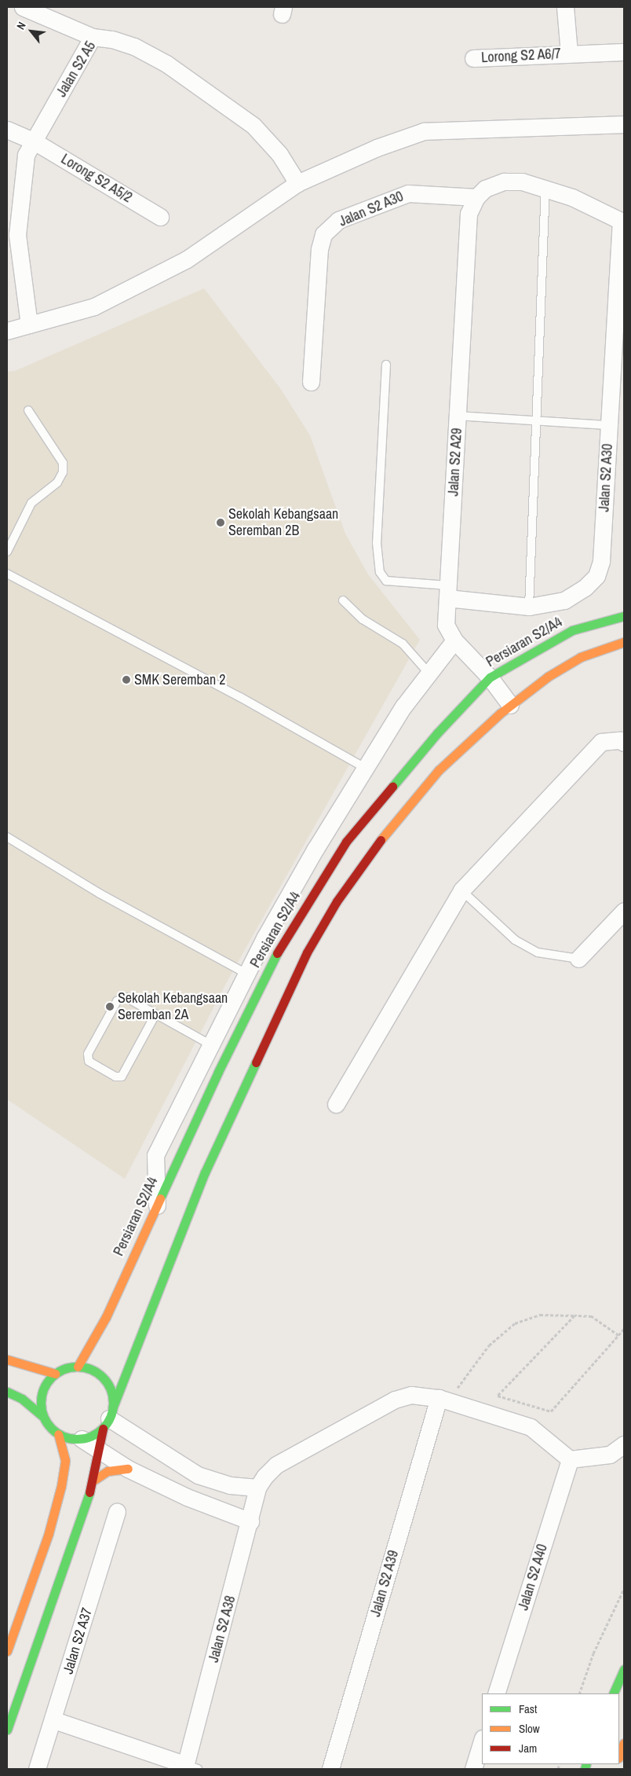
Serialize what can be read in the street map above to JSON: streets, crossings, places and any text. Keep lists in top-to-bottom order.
{
  "streets": {
    "main road": ["Persiaran S2/A4"],
    "street": [
      "Lorong S2 A6/7",
      "Jalan S2 A5",
      "Lorong S2 A5/2",
      "Jalan S2 A30",
      "Jalan S2 A29",
      "Jalan S2 A40",
      "Jalan S2 A39",
      "Jalan S2 A38",
      "Jalan S2 A37"
    ]
  },
  "crossings": [
    ["Jalan S2 A5", "Lorong S2 A5/2"],
    ["Jalan S2 A30", "Jalan S2 A29"],
    ["Jalan S2 A29", "Persiaran S2/A4"]
  ],
  "places": ["Sekolah Kebangsaan Seremban 2B", "SMK Seremban 2", "Sekolah Kebangsaan Seremban 2A"],
  "legend": ["Fast", "Slow", "Jam"],
  "north": "top left"
}
